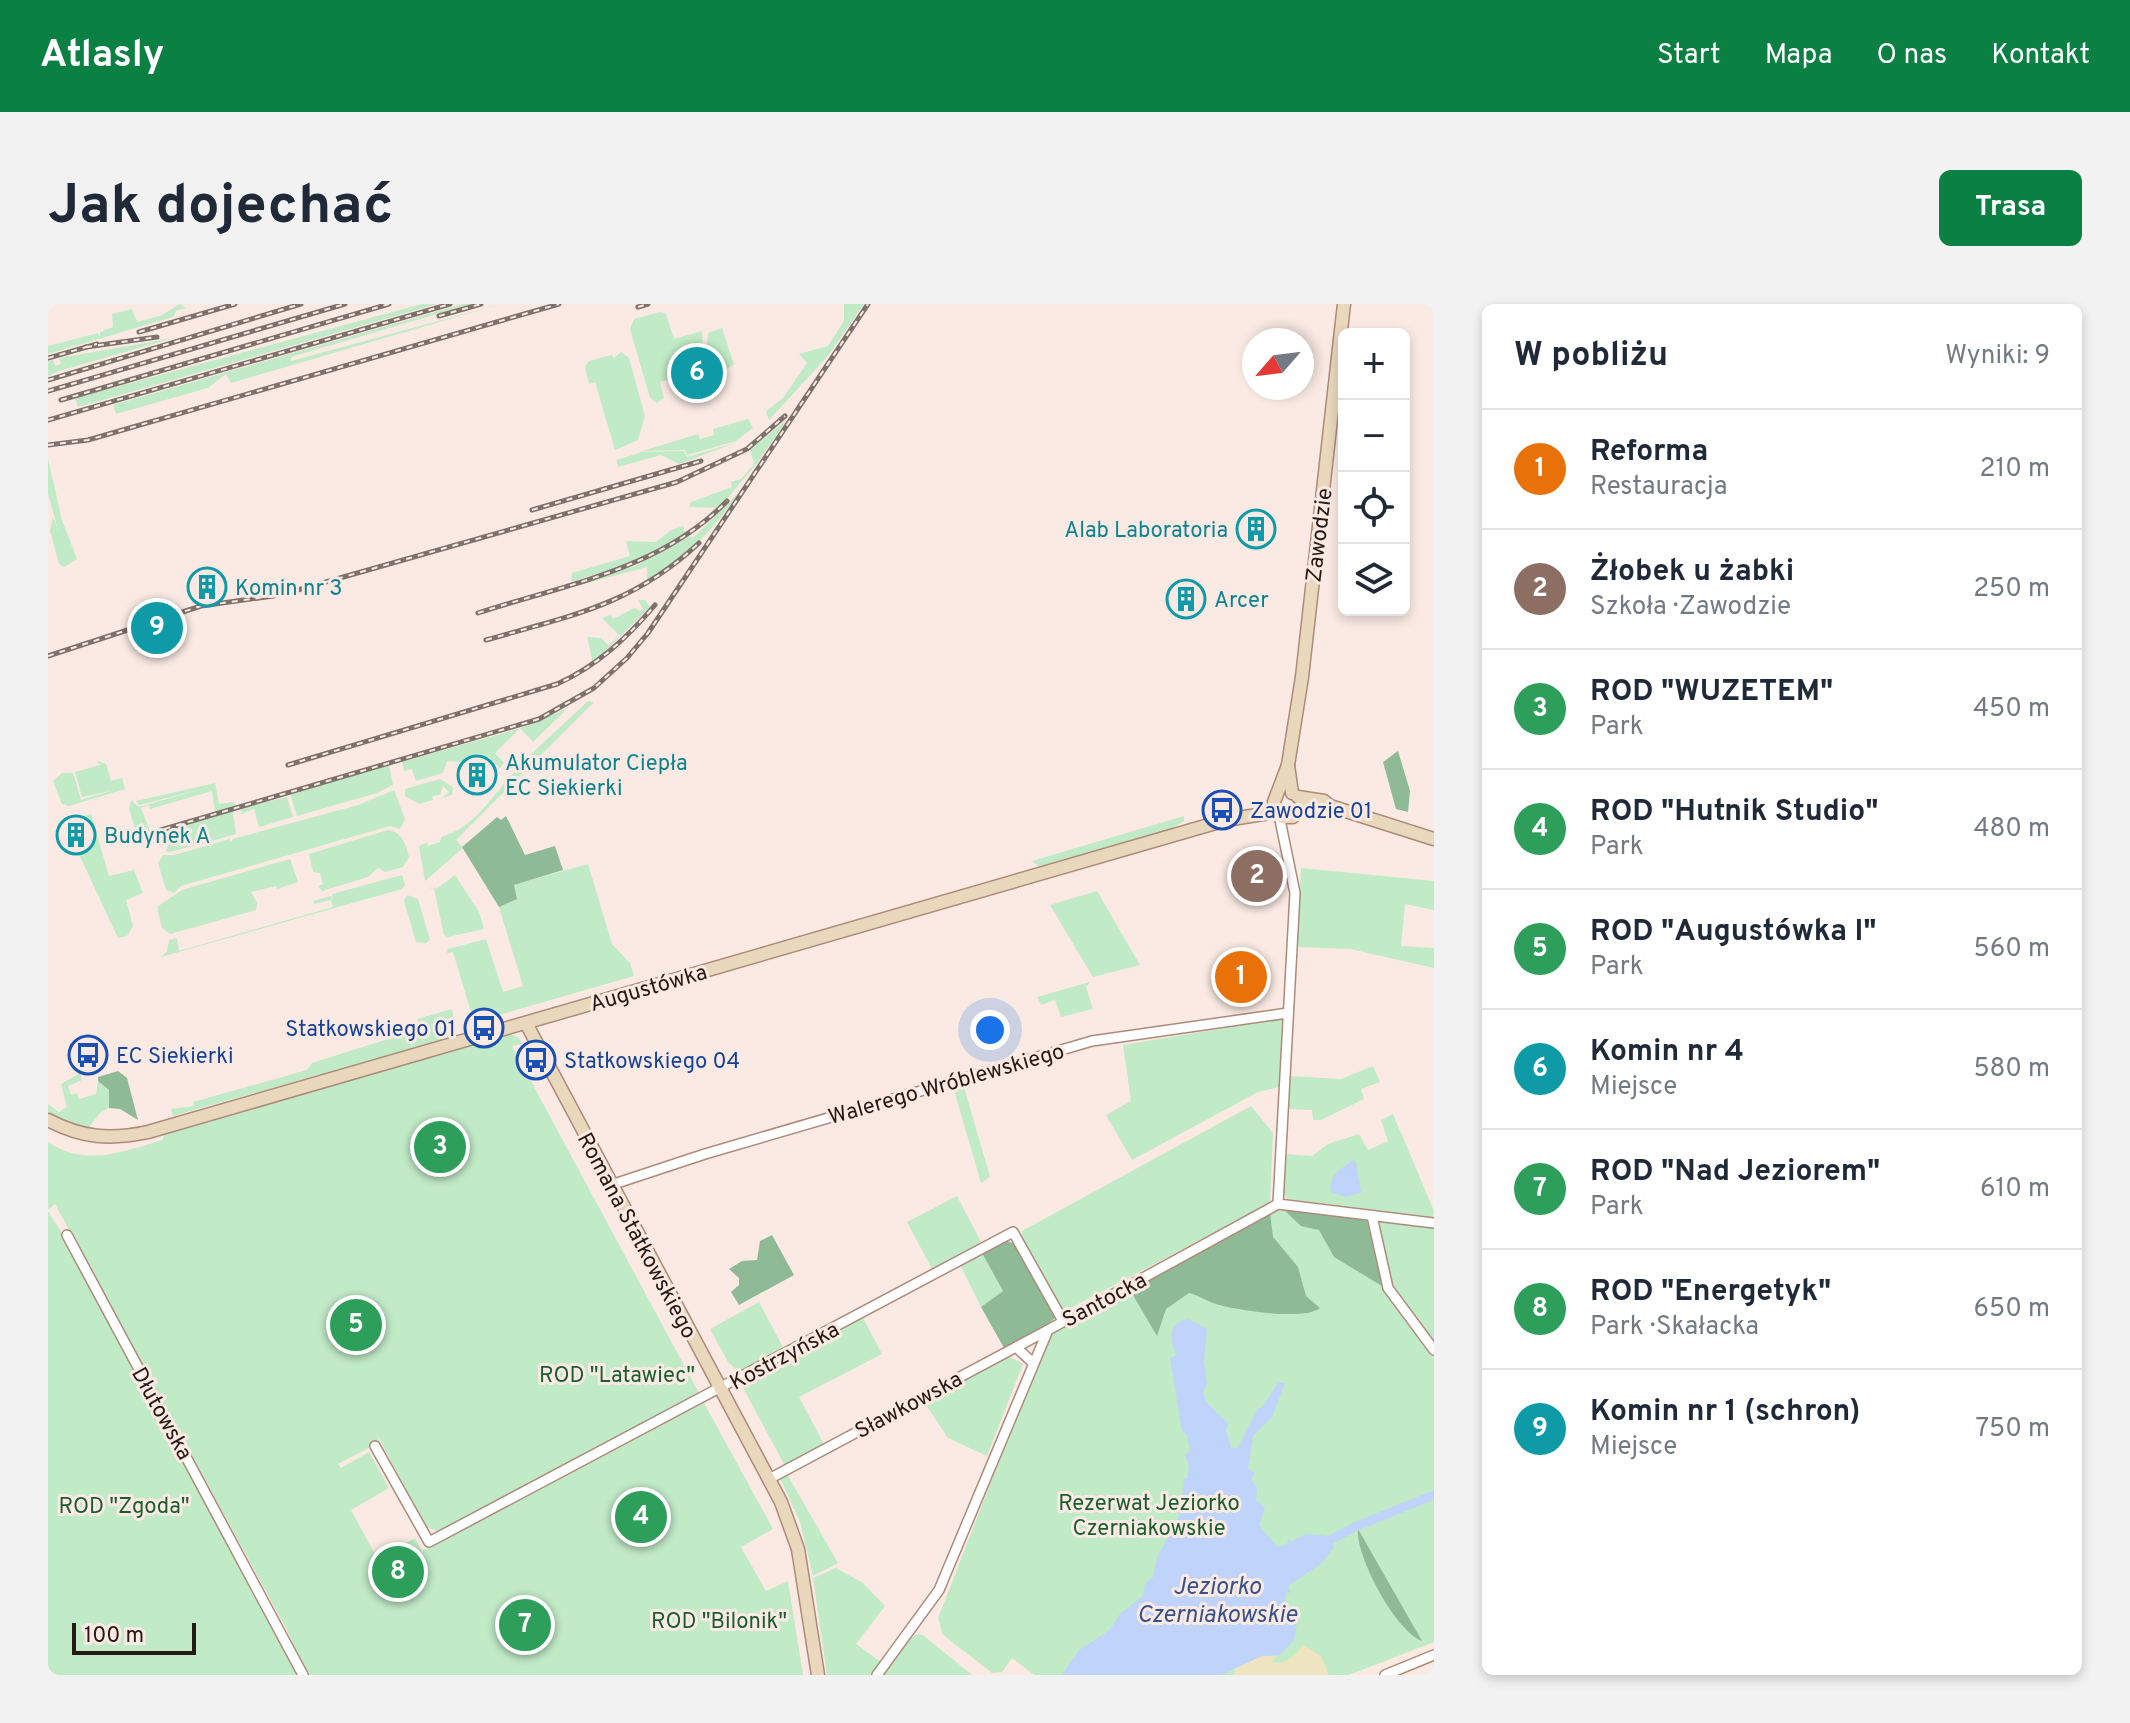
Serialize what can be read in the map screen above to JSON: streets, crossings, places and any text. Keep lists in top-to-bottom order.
{
  "streets": {
    "street": [
      "Zawodzie",
      "Augustówka",
      "Walerego Wróblewskiego",
      "Romana Statkowskiego",
      "Santocka",
      "Kostrzyńska",
      "Sławkowska",
      "Dłutowska"
    ]
  },
  "crossings": [
    ["Zawodzie", "Augustówka"],
    ["Zawodzie", "Walerego Wróblewskiego"],
    ["Zawodzie", "Santocka"],
    ["Augustówka", "Romana Statkowskiego"],
    ["Walerego Wróblewskiego", "Romana Statkowskiego"],
    ["Romana Statkowskiego", "Kostrzyńska"],
    ["Romana Statkowskiego", "Sławkowska"],
    ["Santocka", "Kostrzyńska"],
    ["Santocka", "Sławkowska"]
  ],
  "water": ["Jeziorko Czerniakowskie"],
  "parks": [
    "ROD \"Latawiec\"",
    "Rezerwat Jeziorko Czerniakowskie",
    "ROD \"Zgoda\"",
    "ROD \"Bilonik\""
  ],
  "places": {
    "building": [
      "Alab Laboratoria",
      "Komin nr 3",
      "Arcer",
      "Akumulator Ciepła EC Siekierki",
      "Budynek A"
    ],
    "bus stop": [
      "Zawodzie 01",
      "Statkowskiego 01",
      "EC Siekierki",
      "Statkowskiego 04"
    ]
  },
  "scale_bar": "100 m",
  "north": "bottom left",
  "page": {
    "header": "Atlasly",
    "nav": [
      "Start",
      "Mapa",
      "O nas",
      "Kontakt"
    ],
    "buttons": "Trasa",
    "title": "Jak dojechać",
    "heading": ["W pobliżu", "Wyniki: 9"],
    "map_buttons": ["+", "−"],
    "pins": [
      "6",
      "9",
      "2",
      "1",
      "3",
      "5",
      "4",
      "8",
      "7"
    ],
    "list": [
      {
        "mark": "1",
        "name": "Reforma",
        "note": "Restauracja",
        "value": "210 m"
      },
      {
        "mark": "2",
        "name": "Żłobek u żabki",
        "note": "Szkoła · Zawodzie",
        "value": "250 m"
      },
      {
        "mark": "3",
        "name": "ROD \"WUZETEM\"",
        "note": "Park",
        "value": "450 m"
      },
      {
        "mark": "4",
        "name": "ROD \"Hutnik Studio\"",
        "note": "Park",
        "value": "480 m"
      },
      {
        "mark": "5",
        "name": "ROD \"Augustówka I\"",
        "note": "Park",
        "value": "560 m"
      },
      {
        "mark": "6",
        "name": "Komin nr 4",
        "note": "Miejsce",
        "value": "580 m"
      },
      {
        "mark": "7",
        "name": "ROD \"Nad Jeziorem\"",
        "note": "Park",
        "value": "610 m"
      },
      {
        "mark": "8",
        "name": "ROD \"Energetyk\"",
        "note": "Park · Skałacka",
        "value": "650 m"
      },
      {
        "mark": "9",
        "name": "Komin nr 1 (schron)",
        "note": "Miejsce",
        "value": "750 m"
      }
    ],
    "scale": "100 m"
  }
}
